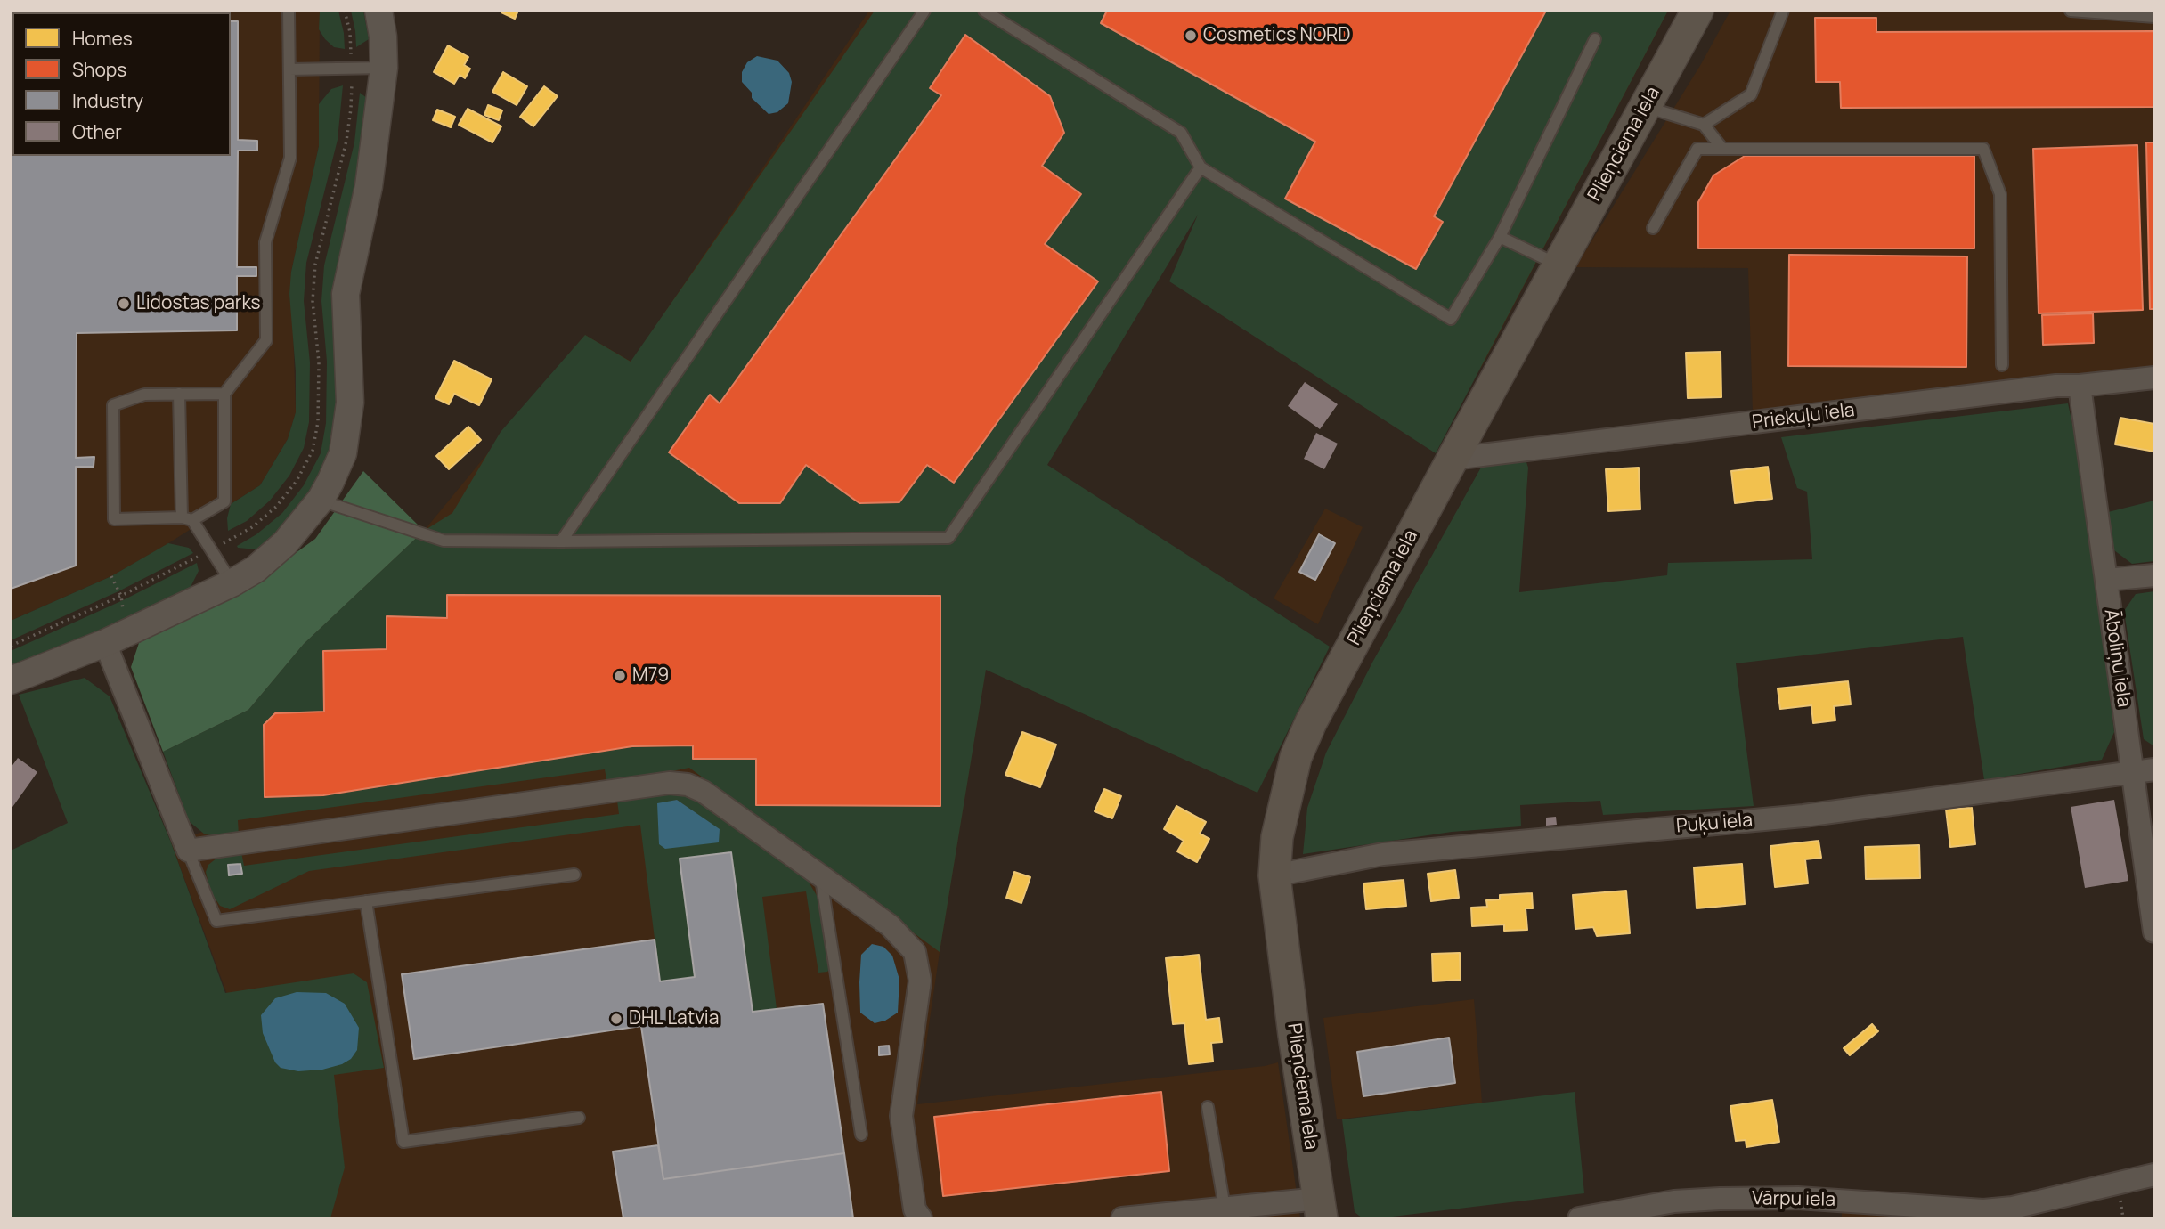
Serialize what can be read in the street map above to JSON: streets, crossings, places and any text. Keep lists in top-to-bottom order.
{
  "streets": {
    "main road": ["Plieņciema iela"],
    "street": [
      "Priekuļu iela",
      "Āboliņu iela",
      "Puķu iela",
      "Vārpu iela"
    ]
  },
  "crossings": [
    ["Plieņciema iela", "Priekuļu iela"],
    ["Plieņciema iela", "Puķu iela"],
    ["Priekuļu iela", "Āboliņu iela"],
    ["Āboliņu iela", "Puķu iela"]
  ],
  "places": [
    "Cosmetics NORD",
    "Lidostas parks",
    "M79",
    "DHL Latvia"
  ],
  "legend": [
    "Homes",
    "Shops",
    "Industry",
    "Other"
  ]
}
